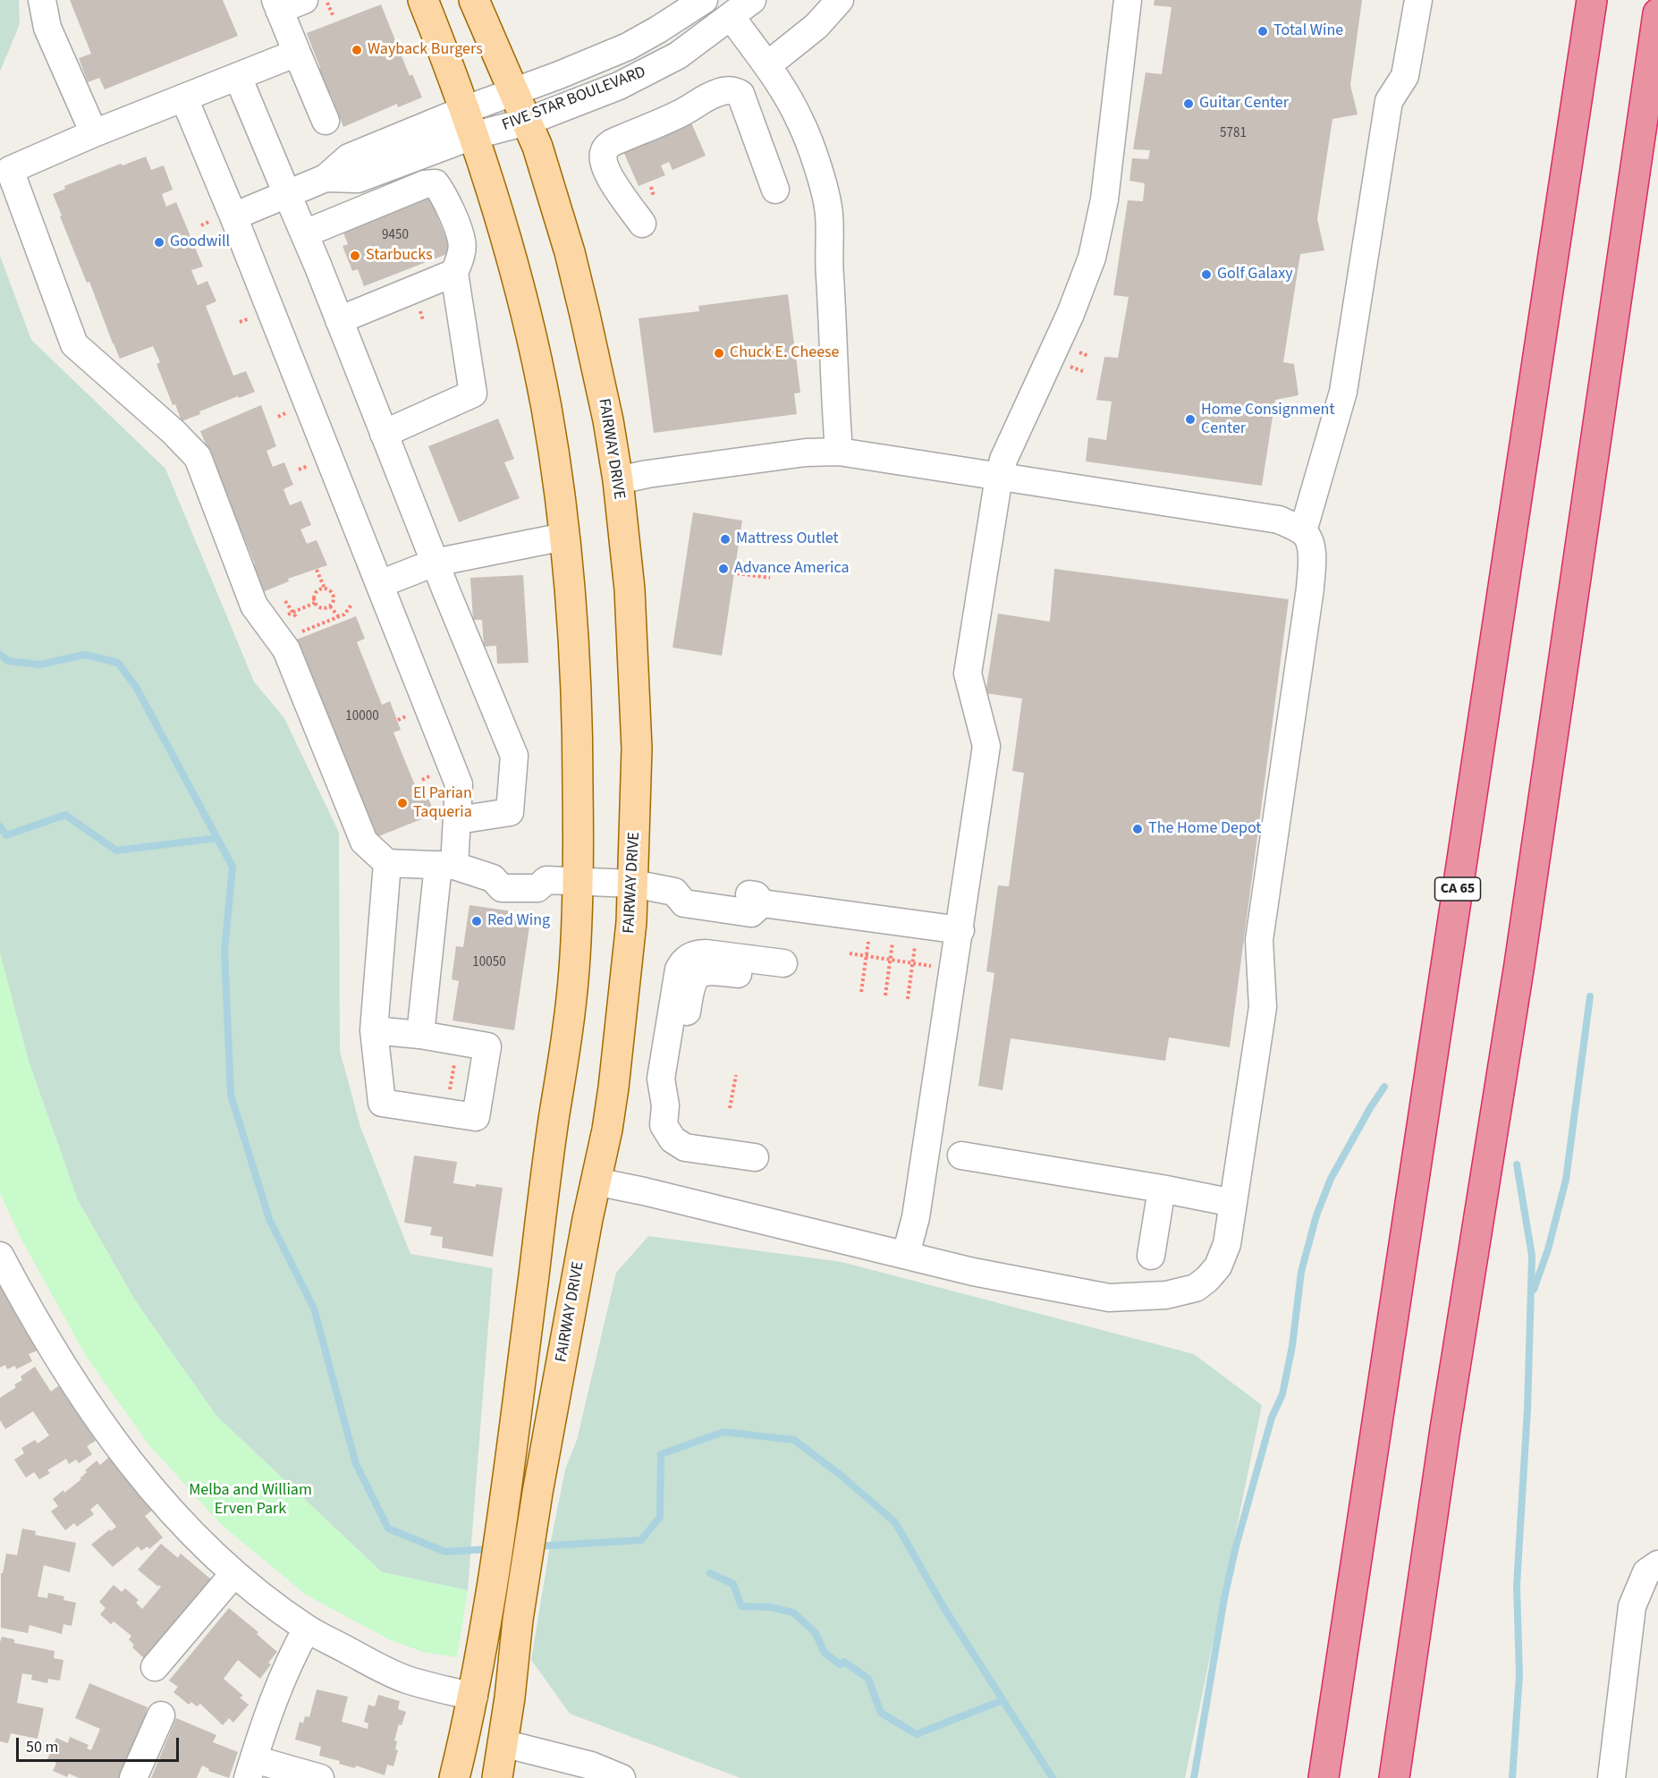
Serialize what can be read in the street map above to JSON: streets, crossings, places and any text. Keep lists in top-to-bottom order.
{
  "streets": {
    "highway": ["CA 65"],
    "main road": ["FAIRWAY DRIVE"],
    "street": ["FIVE STAR BOULEVARD"]
  },
  "crossings": [
    ["FIVE STAR BOULEVARD", "FAIRWAY DRIVE"]
  ],
  "parks": ["Melba and William Erven Park"],
  "places": [
    "Total Wine",
    "Wayback Burgers",
    "Guitar Center",
    "Goodwill",
    "Starbucks",
    "Golf Galaxy",
    "Chuck E. Cheese",
    "Home Consignment Center",
    "Mattress Outlet",
    "Advance America",
    "El Parian Taqueria",
    "The Home Depot",
    "Red Wing"
  ],
  "house_numbers": [
    "5781",
    "9450",
    "10000",
    "10050"
  ],
  "scale_bar": "50 m"
}
